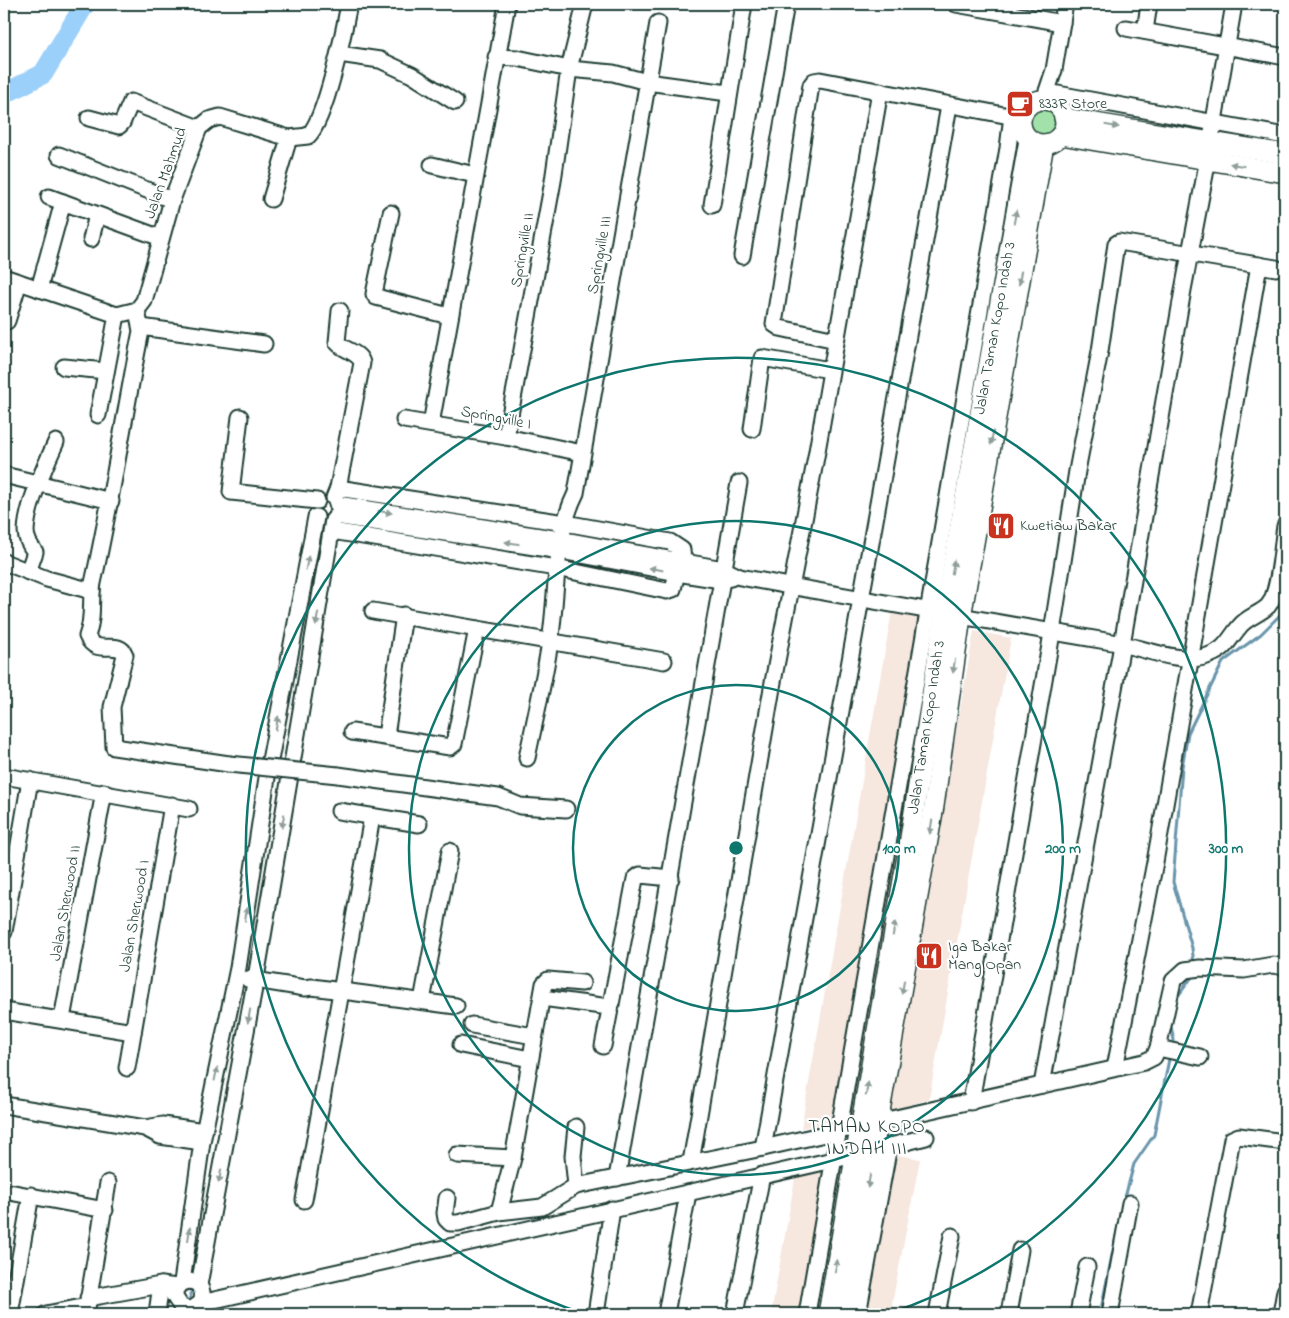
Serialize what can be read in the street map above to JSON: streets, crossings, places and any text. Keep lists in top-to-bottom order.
{
  "streets": {
    "main road": ["Jalan Taman Kopo Indah 3"],
    "street": [
      "Jalan Mahmud",
      "Springville II",
      "Springville III",
      "Springville I",
      "Jalan Sherwood II",
      "Jalan Sherwood I"
    ]
  },
  "crossings": [
    ["Springville II", "Springville I"],
    ["Springville III", "Springville I"]
  ],
  "districts": ["TAMAN KOPO INDAH III"],
  "places": {
    "cafe": ["833R Store"],
    "restaurant": ["Kwetiaw Bakar", "Iga Bakar Mang Opan"]
  },
  "rings": ["100 m", "200 m", "300 m"]
}
